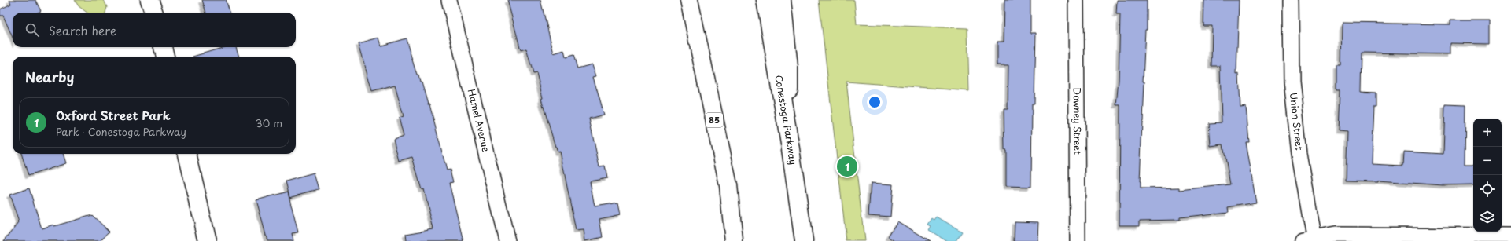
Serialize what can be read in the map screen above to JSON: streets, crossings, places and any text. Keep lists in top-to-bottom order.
{
  "streets": {
    "main road": ["85", "Conestoga Parkway"],
    "street": ["Hamel Avenue", "Downey Street", "Union Street"]
  },
  "page": {
    "search": "Search here",
    "heading": "Nearby",
    "list": [
      {
        "mark": "1",
        "name": "Oxford Street Park",
        "note": "Park · Conestoga Parkway",
        "value": "30 m"
      }
    ],
    "map_buttons": ["+", "−"],
    "pins": "1"
  }
}
